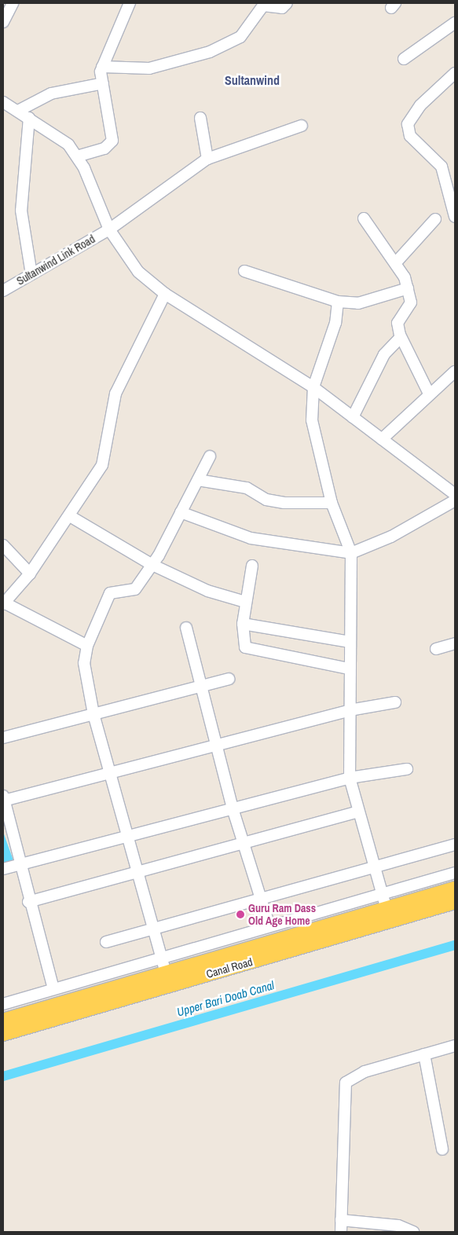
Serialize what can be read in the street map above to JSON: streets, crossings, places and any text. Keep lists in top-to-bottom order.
{
  "streets": {
    "main road": ["Canal Road"],
    "street": ["Sultanwind Link Road"]
  },
  "districts": ["Sultanwind"],
  "water": ["Upper Bari Doab Canal"],
  "places": ["Guru Ram Dass Old Age Home"]
}
